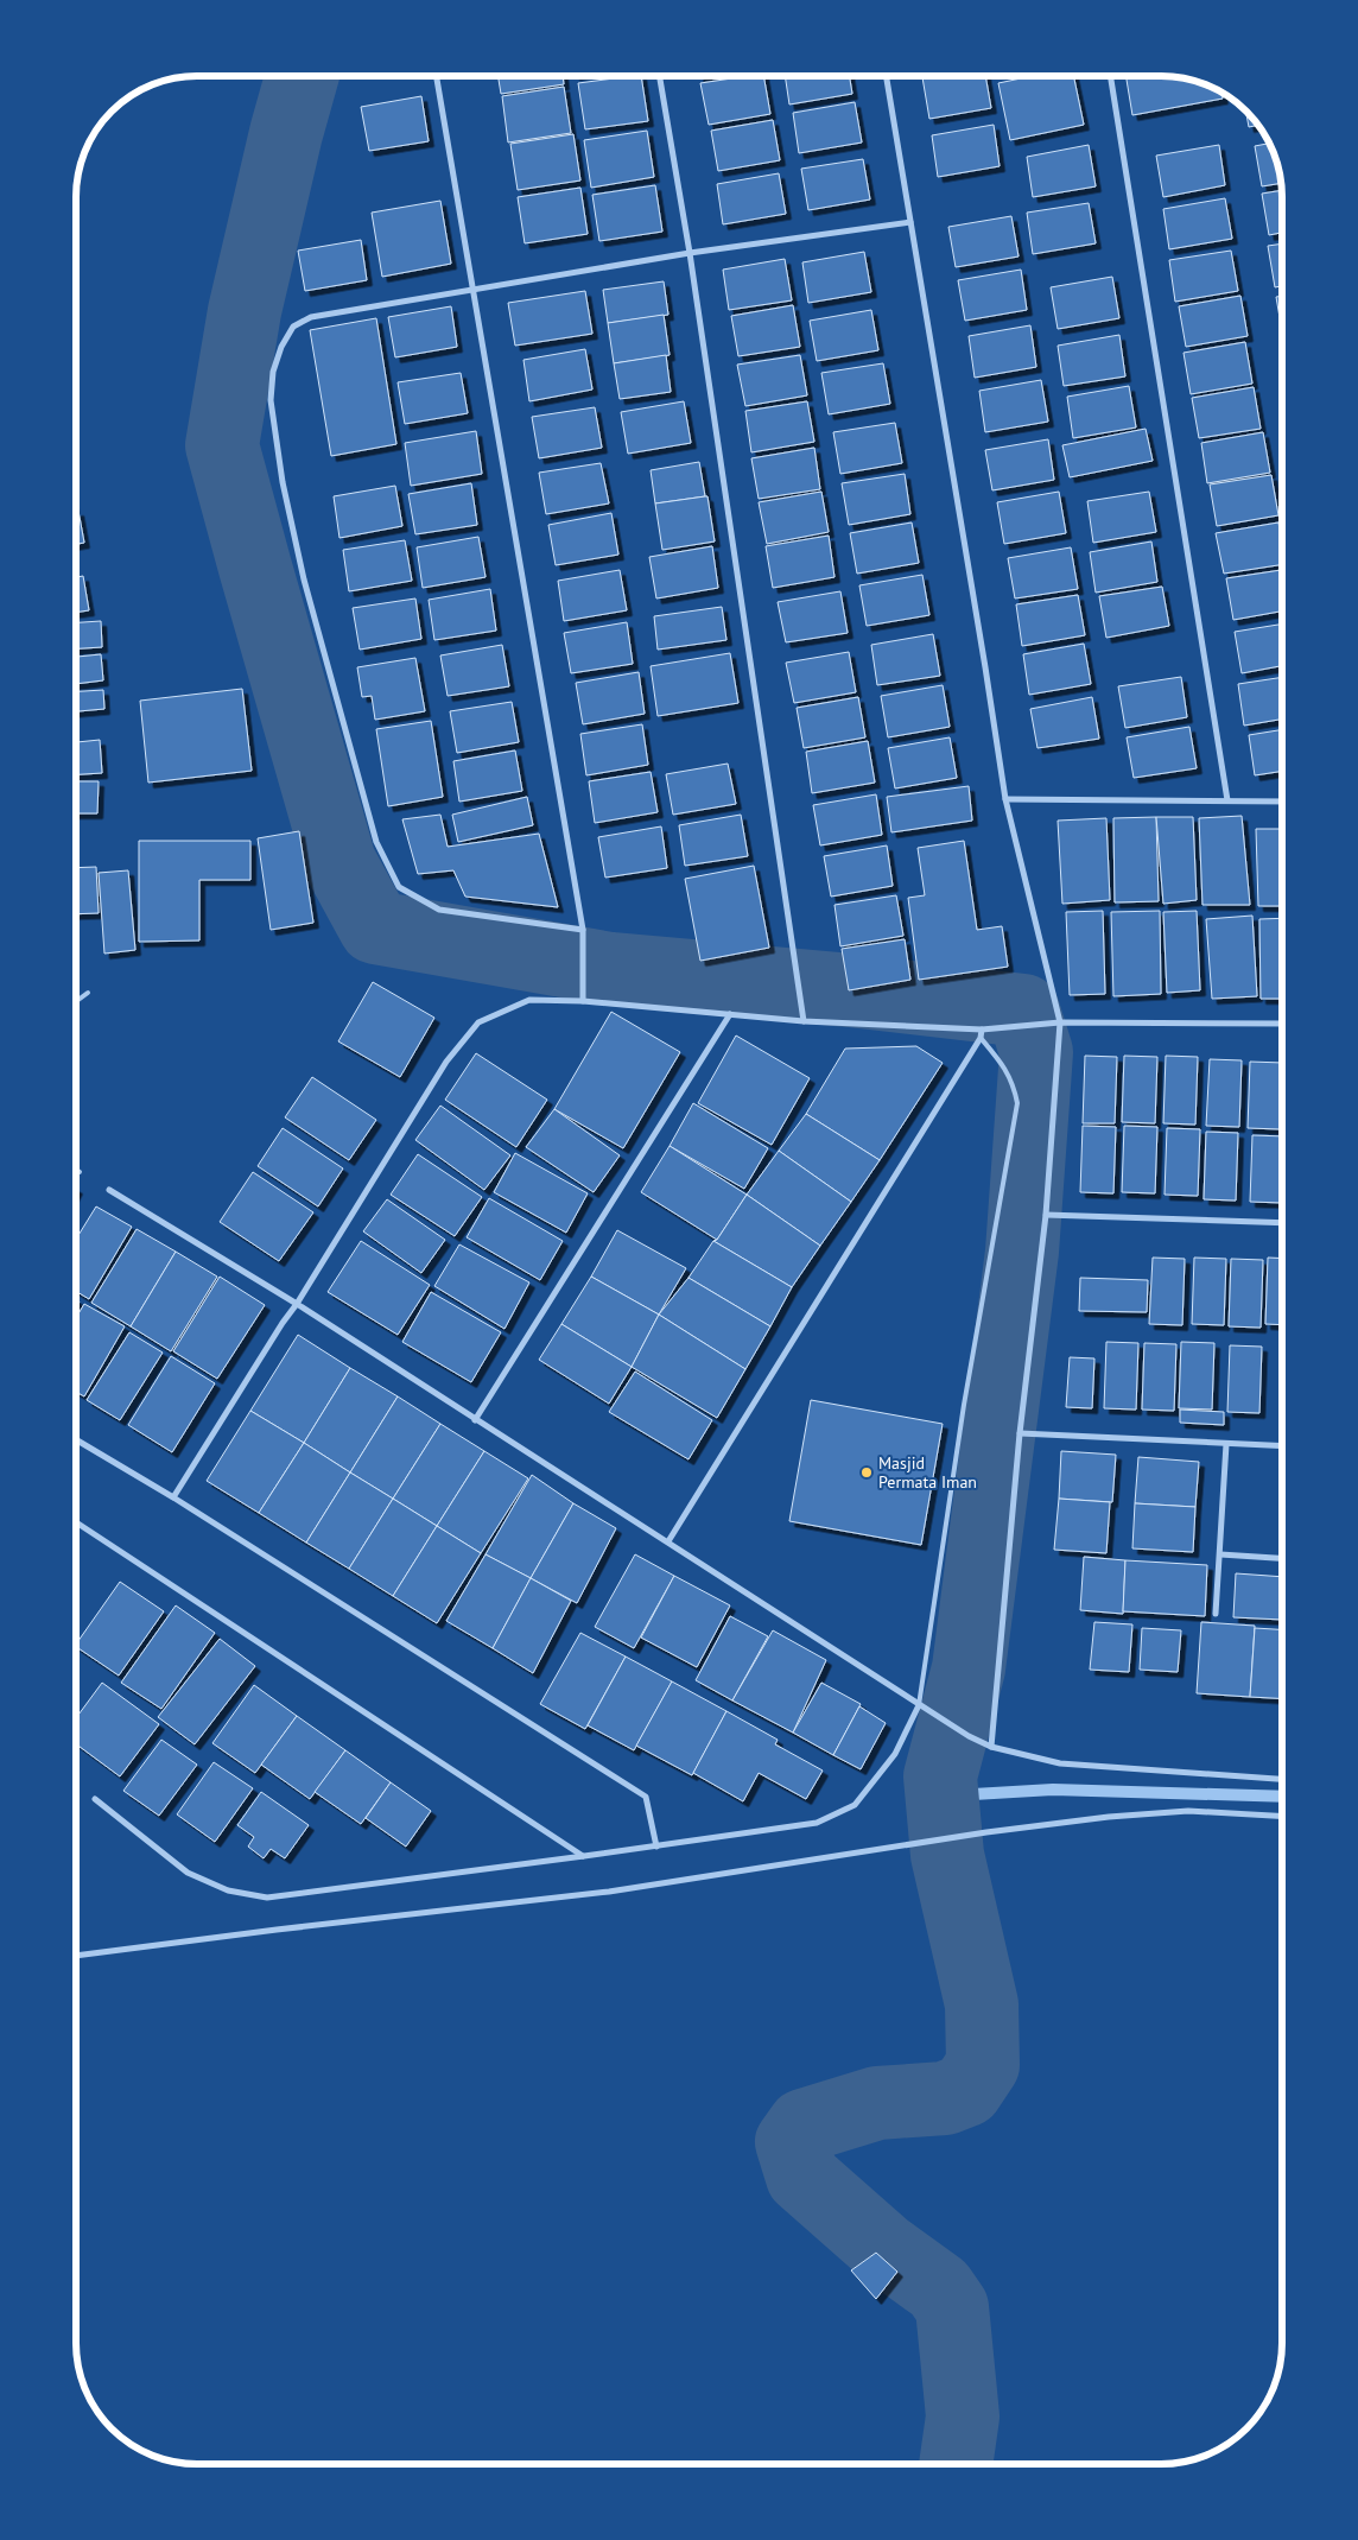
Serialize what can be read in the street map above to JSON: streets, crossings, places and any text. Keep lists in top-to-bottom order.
{
  "places": ["Masjid Permata Iman"]
}
